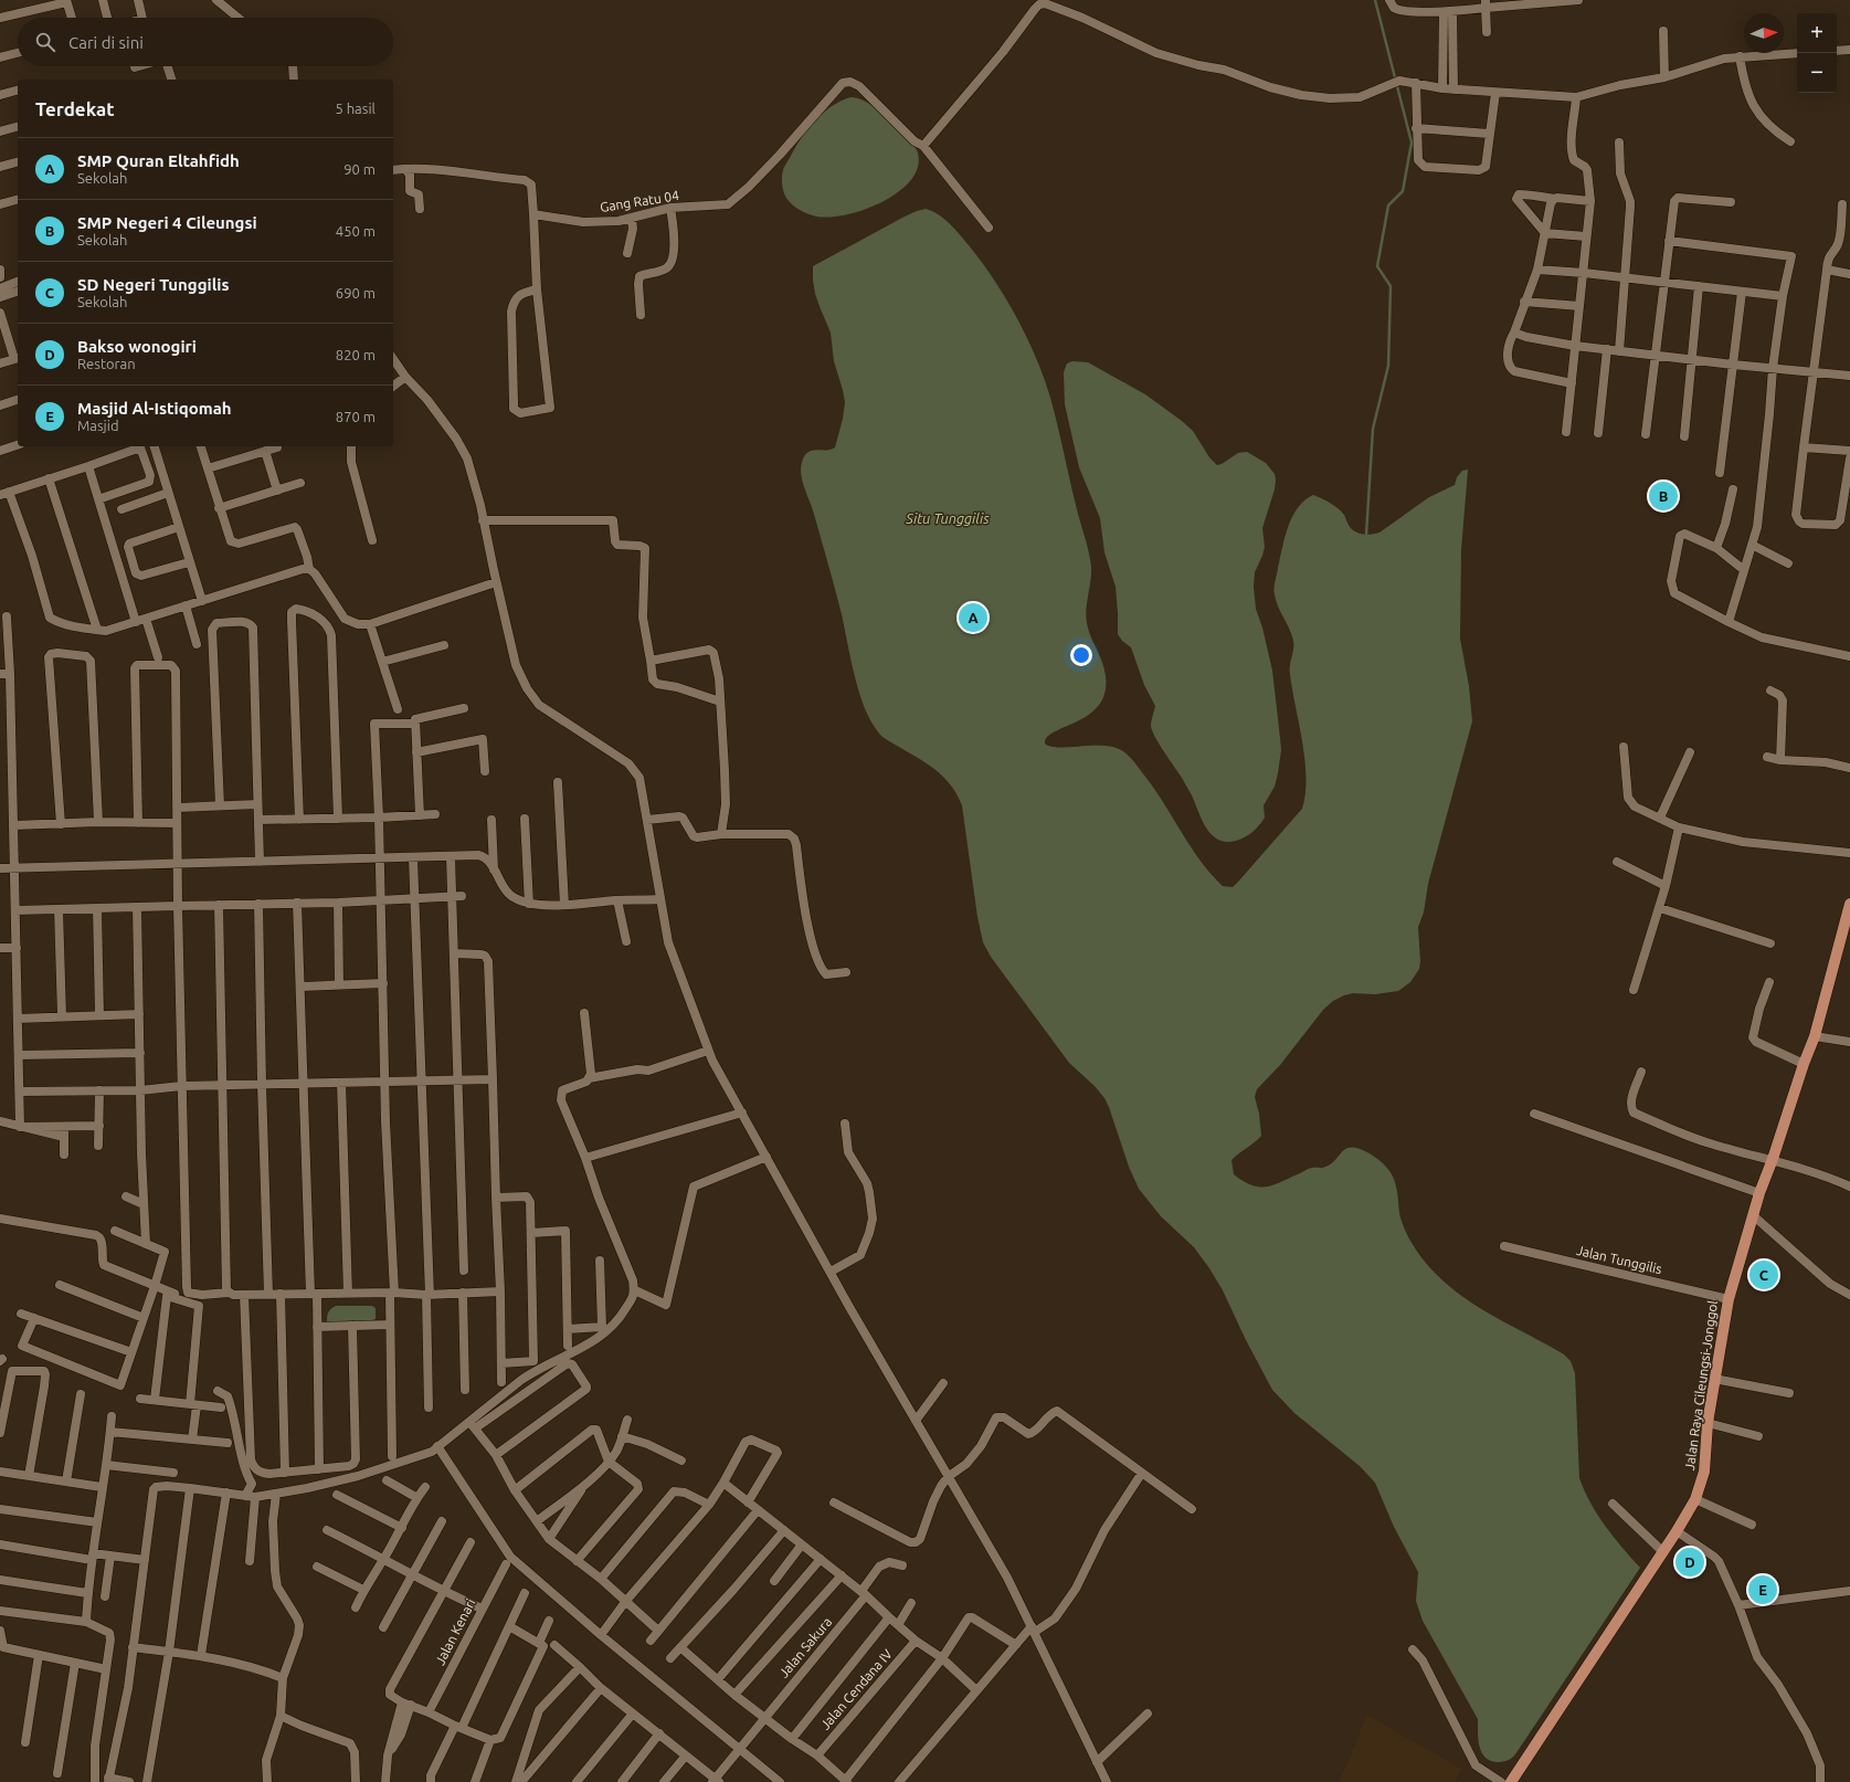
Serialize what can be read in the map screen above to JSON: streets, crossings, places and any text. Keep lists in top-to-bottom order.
{
  "streets": {
    "main road": ["Jalan Raya Cileungsi-Jonggol"],
    "street": [
      "Gang Ratu 04",
      "Jalan Tunggilis",
      "Jalan Kenari",
      "Jalan Sakura",
      "Jalan Cendana IV"
    ]
  },
  "crossings": [
    ["Jalan Tunggilis", "Jalan Raya Cileungsi-Jonggol"]
  ],
  "water": ["Situ Tunggilis"],
  "north": "right",
  "page": {
    "map_buttons": ["+", "−"],
    "search": "Cari di sini",
    "heading": ["Terdekat", "5 hasil"],
    "list": [
      {
        "mark": "A",
        "name": "SMP Quran Eltahfidh",
        "note": "Sekolah",
        "value": "90 m"
      },
      {
        "mark": "B",
        "name": "SMP Negeri 4 Cileungsi",
        "note": "Sekolah",
        "value": "450 m"
      },
      {
        "mark": "C",
        "name": "SD Negeri Tunggilis",
        "note": "Sekolah",
        "value": "690 m"
      },
      {
        "mark": "D",
        "name": "Bakso wonogiri",
        "note": "Restoran",
        "value": "820 m"
      },
      {
        "mark": "E",
        "name": "Masjid Al-Istiqomah",
        "note": "Masjid",
        "value": "870 m"
      }
    ],
    "pins": [
      "B",
      "A",
      "C",
      "D",
      "E"
    ]
  }
}
